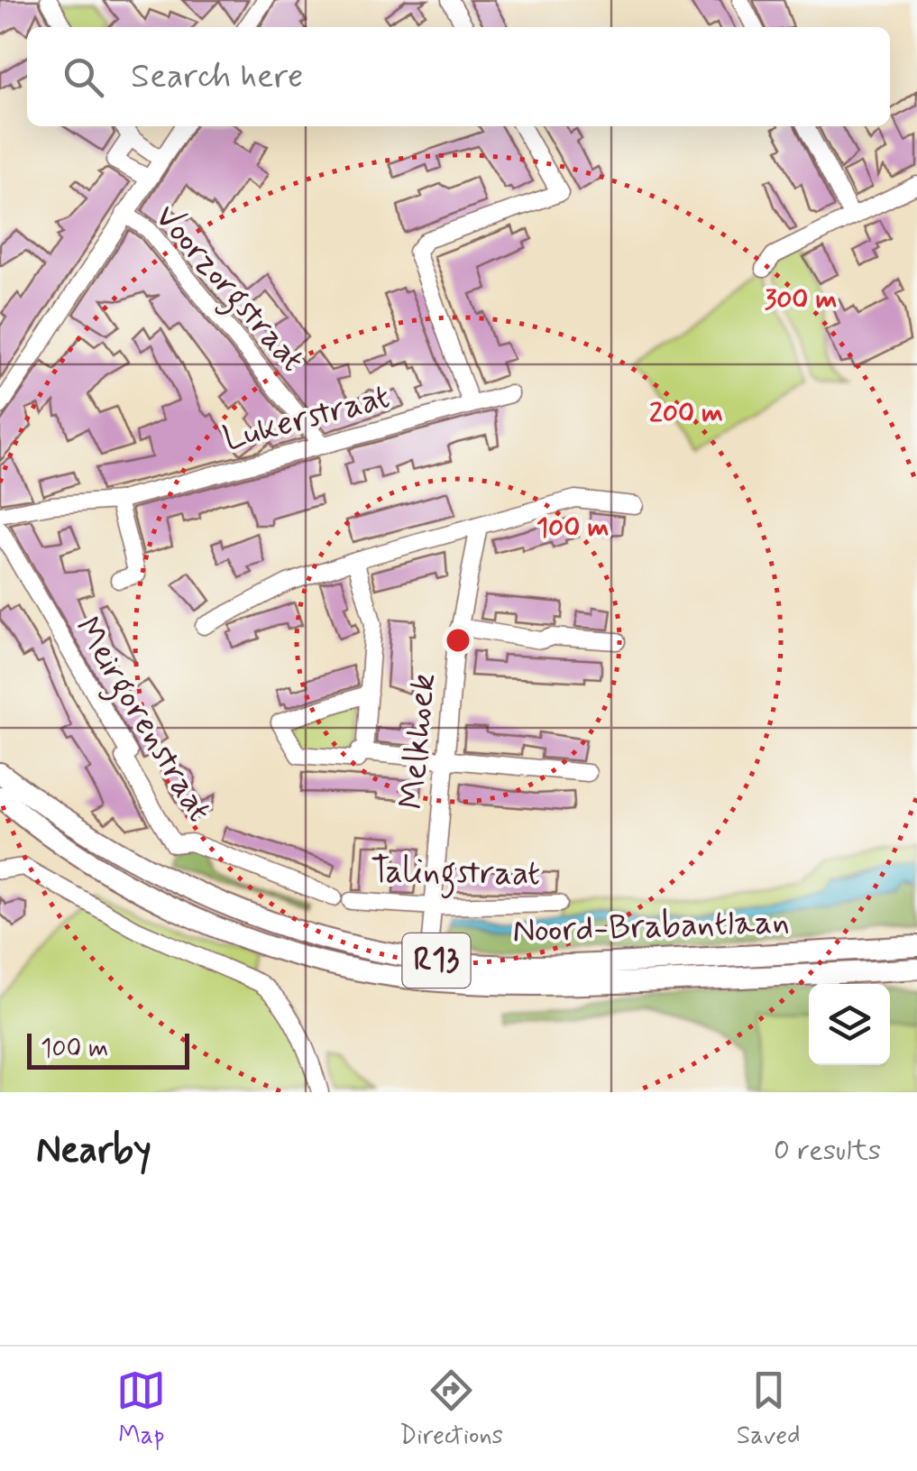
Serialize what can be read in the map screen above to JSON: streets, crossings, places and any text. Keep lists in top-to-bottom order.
{
  "streets": {
    "main road": ["Noord-Brabantlaan", "R13"],
    "street": [
      "Voorzorgstraat",
      "Lukerstraat",
      "Meirgorenstraat",
      "Melkhoek",
      "Talingstraat"
    ]
  },
  "crossings": [
    ["Voorzorgstraat", "Lukerstraat"],
    ["Meirgorenstraat", "Talingstraat"],
    ["Melkhoek", "Talingstraat"],
    ["Melkhoek", "Noord-Brabantlaan"]
  ],
  "scale_bar": "100 m",
  "page": {
    "search": "Search here",
    "scale": "100 m",
    "heading": ["Nearby", "0 results"],
    "nav": ["Map", "Directions", "Saved"]
  },
  "rings": ["300 m", "200 m", "100 m"]
}
